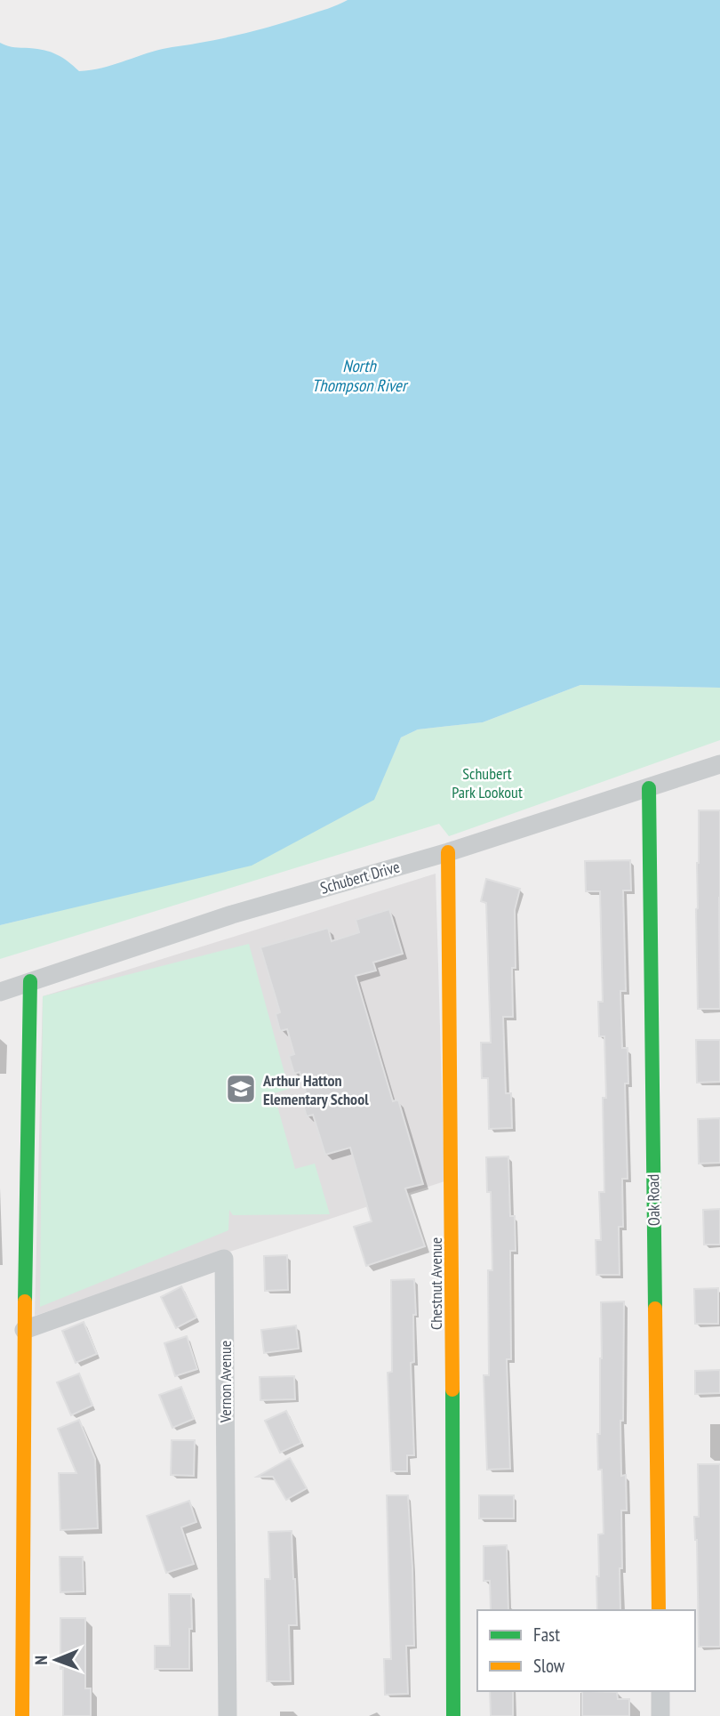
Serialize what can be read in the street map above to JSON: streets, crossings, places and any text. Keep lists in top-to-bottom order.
{
  "streets": {
    "street": [
      "Schubert Drive",
      "Oak Road",
      "Chestnut Avenue",
      "Vernon Avenue"
    ]
  },
  "crossings": [
    ["Schubert Drive", "Oak Road"],
    ["Schubert Drive", "Chestnut Avenue"]
  ],
  "water": ["North Thompson River"],
  "parks": ["Schubert Park Lookout"],
  "places": {
    "school or university": ["Arthur Hatton Elementary School"]
  },
  "legend": ["Fast", "Slow"],
  "north": "left"
}
